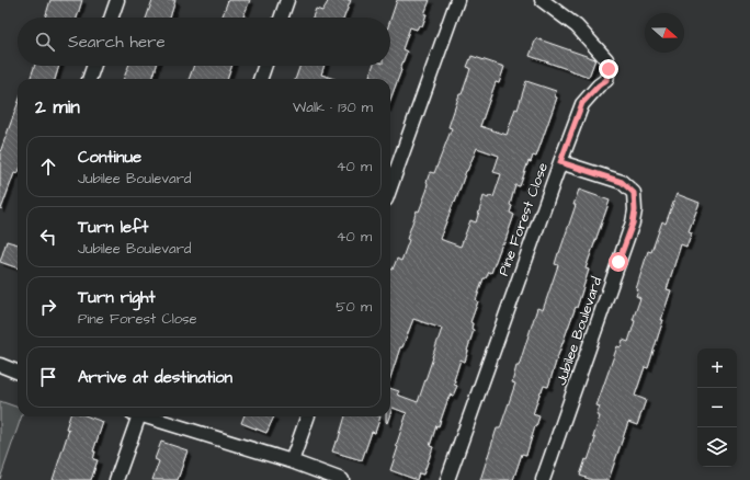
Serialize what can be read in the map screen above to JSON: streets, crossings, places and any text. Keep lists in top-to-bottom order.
{
  "streets": {
    "street": ["Pine Forest Close", "Jubilee Boulevard"]
  },
  "crossings": [
    ["Pine Forest Close", "Jubilee Boulevard"]
  ],
  "north": "right",
  "page": {
    "search": "Search here",
    "heading": ["2 min", "Walk · 130 m"],
    "list": [
      ["Continue", "Jubilee Boulevard", "40 m"],
      ["Turn left", "Jubilee Boulevard", "40 m"],
      ["Turn right", "Pine Forest Close", "50 m"],
      "Arrive at destination"
    ],
    "map_buttons": ["+", "−"]
  }
}
